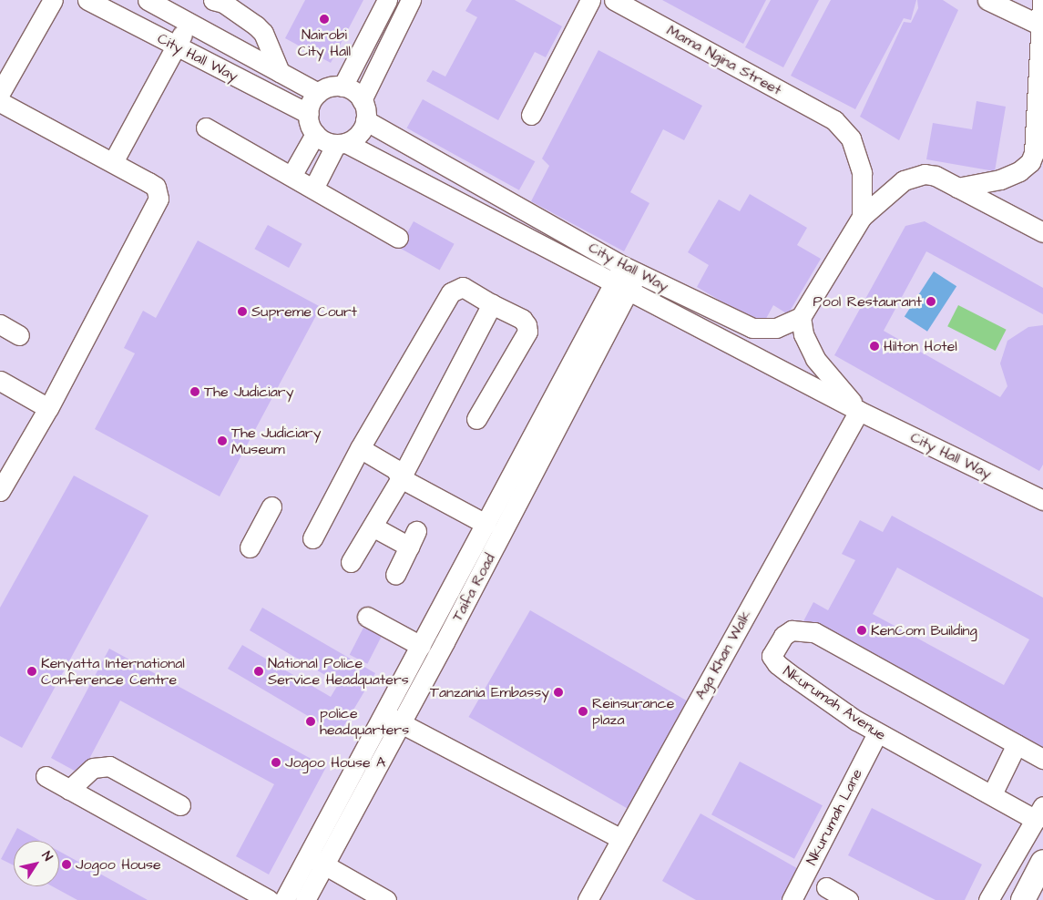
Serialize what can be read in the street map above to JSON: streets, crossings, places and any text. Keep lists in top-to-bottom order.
{
  "streets": {
    "street": [
      "City Hall Way",
      "Mama Ngina Street",
      "Taifa Road",
      "Aga Khan Walk",
      "Nkurumah Avenue",
      "Nkurumah Lane"
    ]
  },
  "crossings": [
    ["City Hall Way", "Taifa Road"],
    ["City Hall Way", "Aga Khan Walk"],
    ["Nkurumah Avenue", "Nkurumah Lane"]
  ],
  "places": [
    "Nairobi City Hall",
    "Pool Restaurant",
    "Supreme Court",
    "Hilton Hotel",
    "The Judiciary",
    "The Judiciary Museum",
    "KenCom Building",
    "Kenyatta International Conference Centre",
    "National Police Service Headquaters",
    "Tanzania Embassy",
    "Reinsurance plaza",
    "police headquarters",
    "Jogoo House A",
    "Jogoo House"
  ],
  "north": "top right"
}
